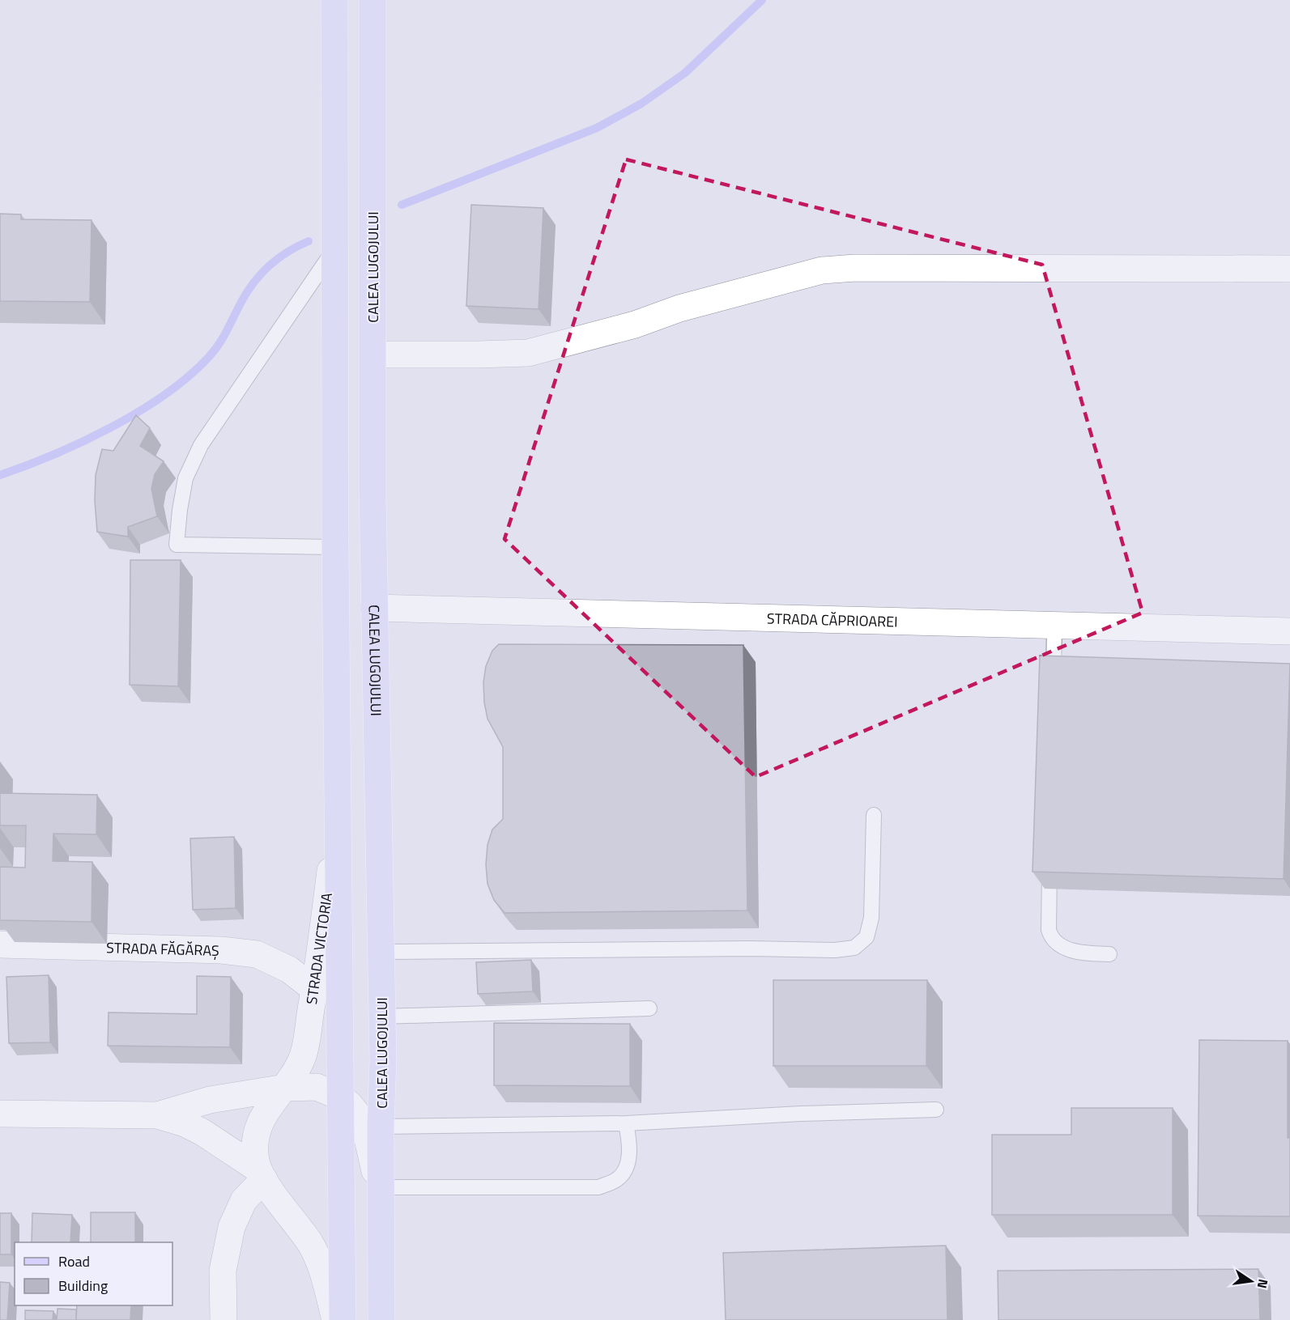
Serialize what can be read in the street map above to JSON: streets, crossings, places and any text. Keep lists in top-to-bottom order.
{
  "streets": {
    "main road": ["CALEA LUGOJULUI"],
    "street": ["STRADA CĂPRIOAREI", "STRADA FĂGĂRAȘ", "STRADA VICTORIA"]
  },
  "crossings": [
    ["CALEA LUGOJULUI", "STRADA CĂPRIOAREI"],
    ["STRADA FĂGĂRAȘ", "STRADA VICTORIA"]
  ],
  "legend": ["Road", "Building"],
  "north": "right"
}
